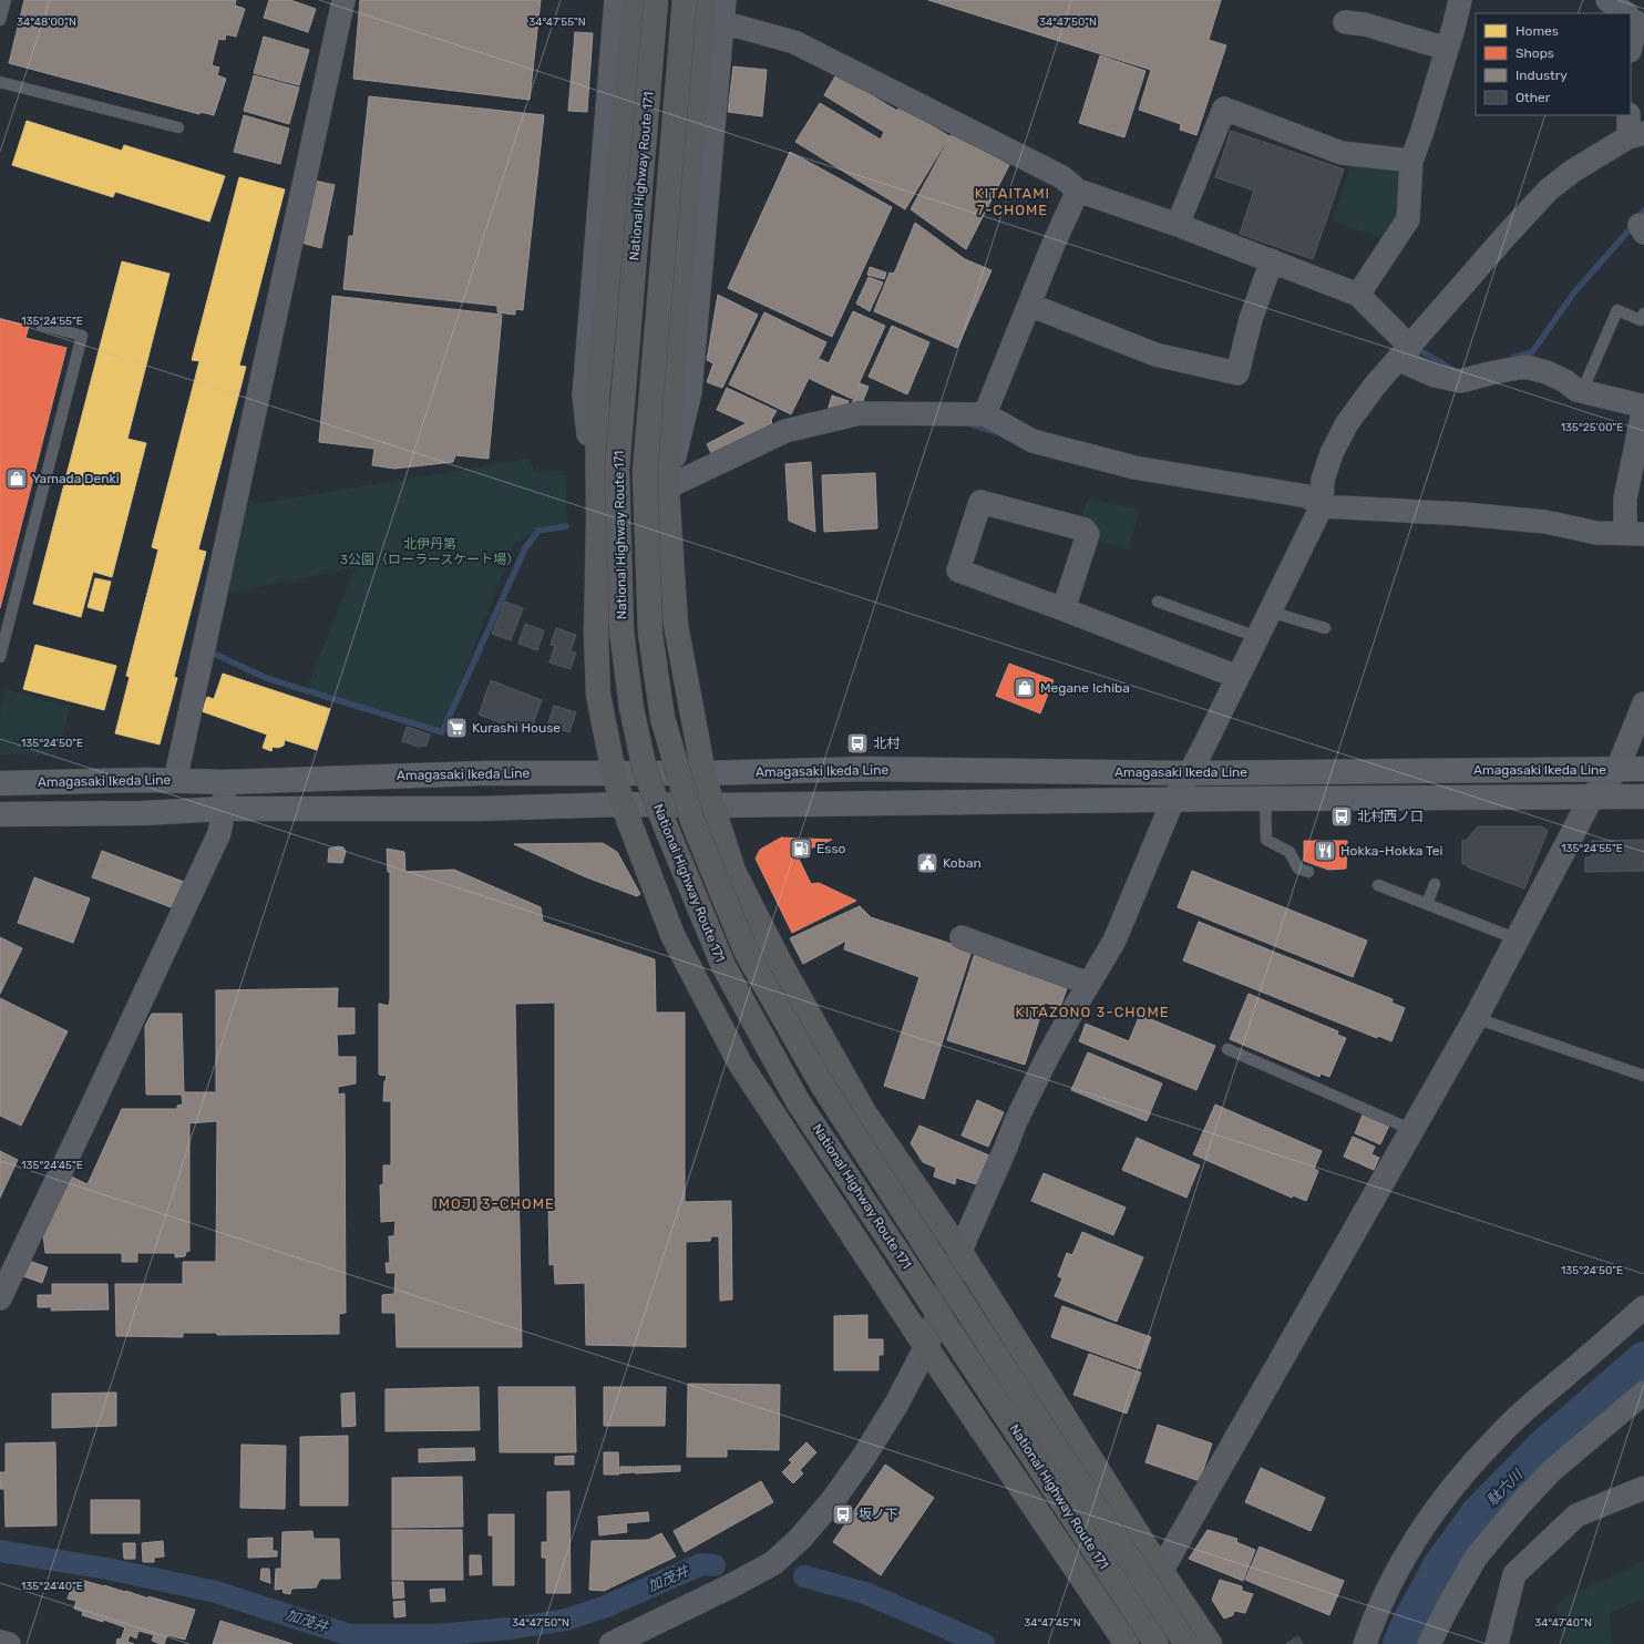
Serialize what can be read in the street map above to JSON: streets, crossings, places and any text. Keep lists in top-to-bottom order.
{
  "streets": {
    "highway": ["National Highway Route 171"],
    "main road": ["Amagasaki Ikeda Line"]
  },
  "districts": ["KITAITAMI 7-CHOME", "KITAZONO 3-CHOME", "IMOJI 3-CHOME"],
  "water": ["駄六川", "加茂井"],
  "parks": ["北伊丹第 3公園（ローラースケート場）"],
  "places": {
    "shop": ["Yamada Denki", "Megane Ichiba"],
    "supermarket": ["Kurashi House"],
    "bus stop": ["北村", "北村西ノ口", "坂ノ下"],
    "fuel station": ["Esso"],
    "restaurant": ["Hokka-Hokka Tei"],
    "public building": ["Koban"]
  },
  "legend": [
    "Homes",
    "Shops",
    "Industry",
    "Other"
  ],
  "coordinates": [
    "34°48'00\"N",
    "34°47'55\"N",
    "34°47'50\"N",
    "135°24'55\"E",
    "135°25'00\"E",
    "135°24'50\"E",
    "135°24'45\"E",
    "135°24'40\"E",
    "34°47'45\"N",
    "34°47'40\"N"
  ]
}
